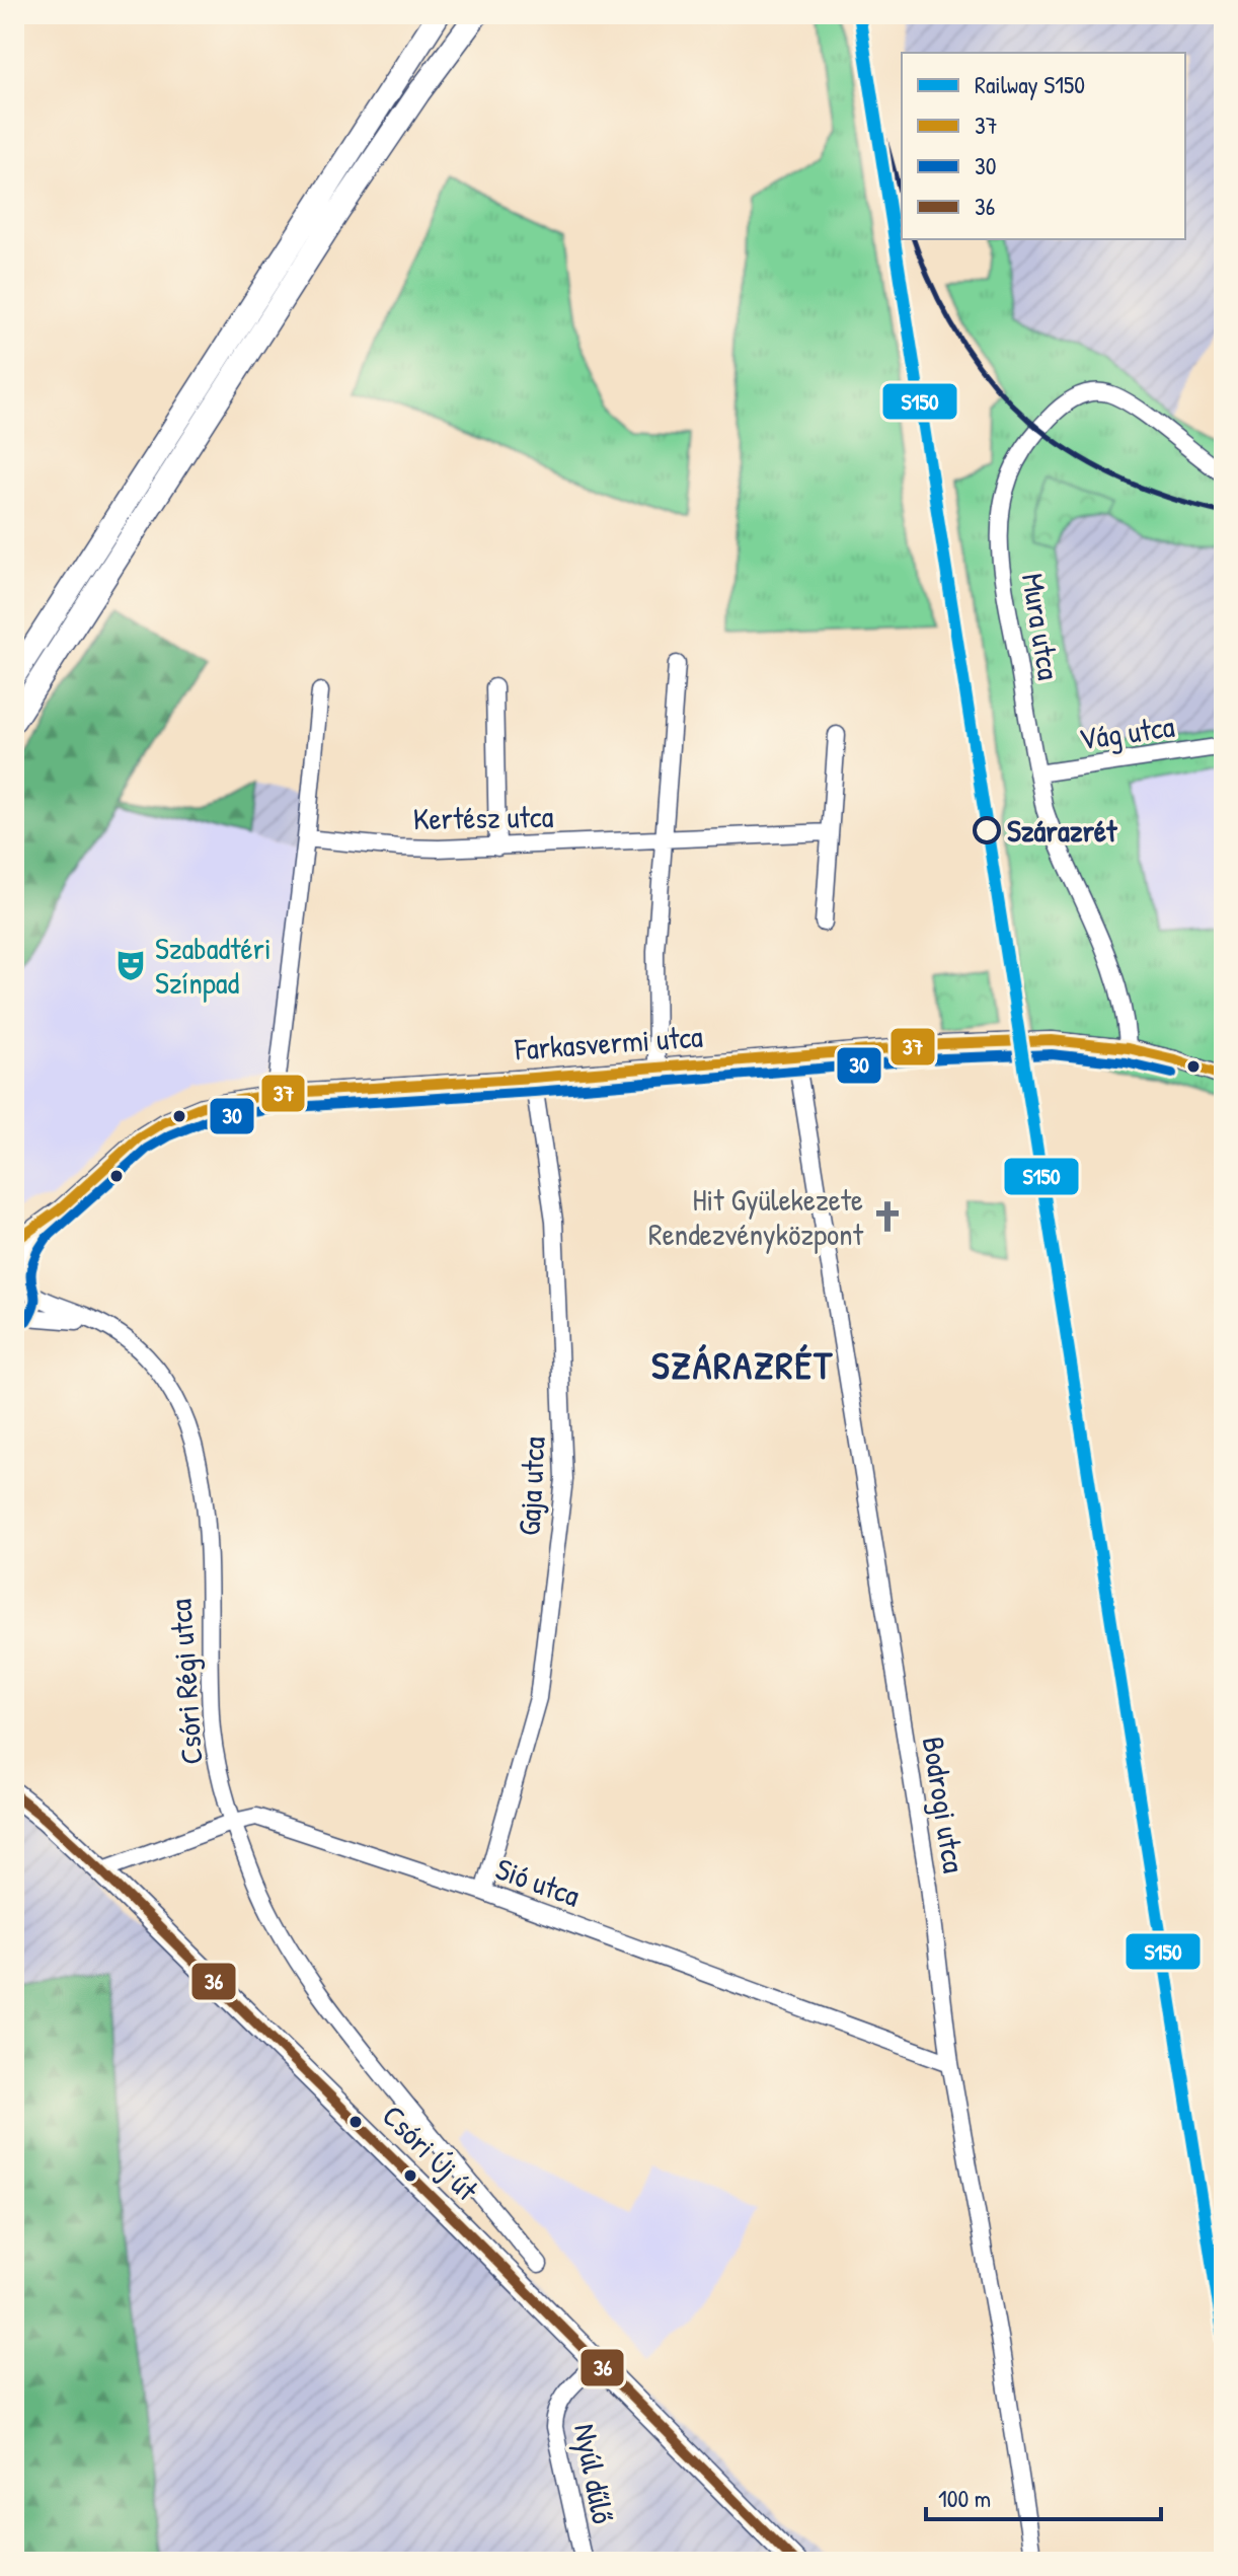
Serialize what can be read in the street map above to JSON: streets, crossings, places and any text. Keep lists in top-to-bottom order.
{
  "streets": {
    "main road": ["Csóri Új út"],
    "street": [
      "Mura utca",
      "Vág utca",
      "Kertész utca",
      "Farkasvermi utca",
      "Gaja utca",
      "Csóri Régi utca",
      "Bodrogi utca",
      "Sió utca",
      "Nyúl dűlő"
    ]
  },
  "crossings": [
    ["Mura utca", "Vág utca"],
    ["Mura utca", "Farkasvermi utca"],
    ["Farkasvermi utca", "Gaja utca"],
    ["Farkasvermi utca", "Csóri Régi utca"],
    ["Farkasvermi utca", "Bodrogi utca"],
    ["Gaja utca", "Sió utca"],
    ["Csóri Régi utca", "Sió utca"],
    ["Bodrogi utca", "Sió utca"],
    ["Sió utca", "Csóri Új út"],
    ["Csóri Új út", "Nyúl dűlő"]
  ],
  "districts": ["SZÁRAZRÉT"],
  "places": {
    "other": ["Szárazrét"],
    "theatre": ["Szabadtéri Színpad"],
    "church": ["Hit Gyülekezete Rendezvényközpont"]
  },
  "lines": [
    "rail line S150",
    "transit line 37",
    "transit line 30",
    "transit line 36"
  ],
  "legend": [
    "Railway S150",
    "37",
    "30",
    "36"
  ],
  "scale_bar": "100 m"
}
